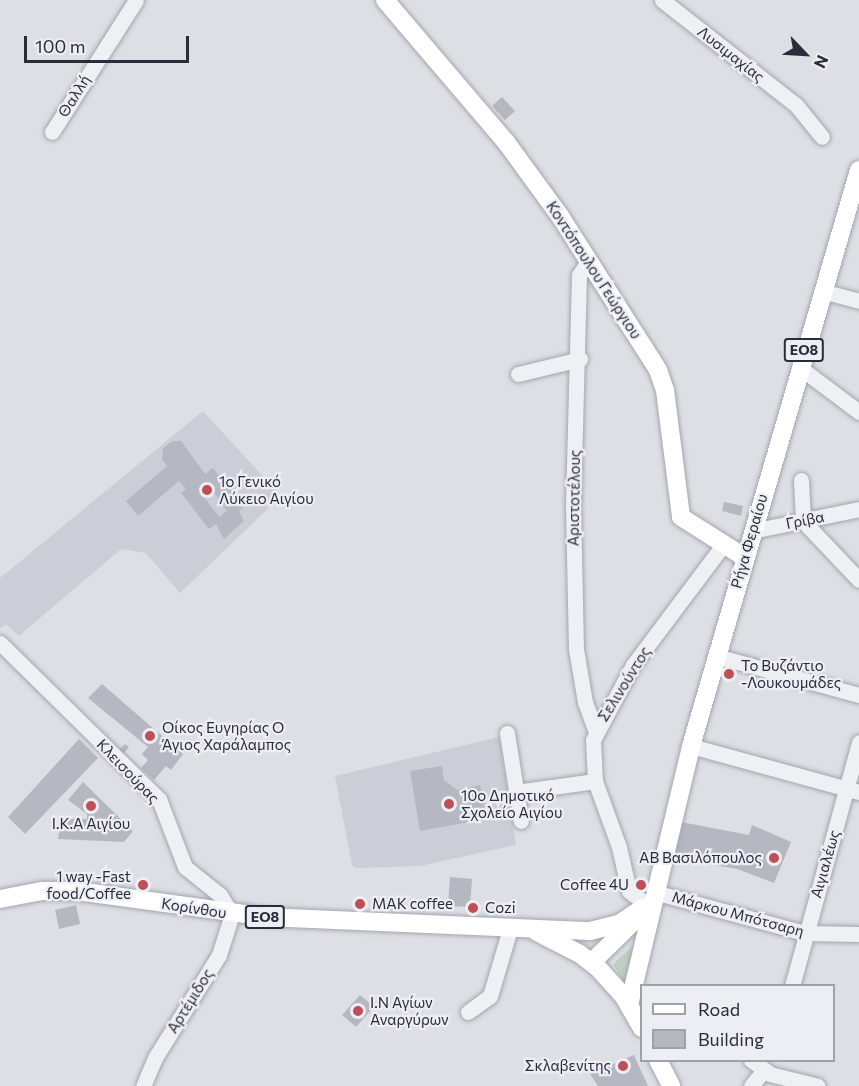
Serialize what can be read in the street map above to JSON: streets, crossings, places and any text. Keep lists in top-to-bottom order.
{
  "streets": {
    "main road": [
      "Κοντόπουλου Γεώργιου",
      "ΕΟ8",
      "Ρήγα Φεραίου",
      "Κορίνθου"
    ],
    "street": [
      "Λυσιμαχίας",
      "Θαλλή",
      "Αριστοτέλους",
      "Γρίβα",
      "Σελινούντος",
      "Κλεισούρας",
      "Αιγιαλέως",
      "Μάρκου Μπότσαρη",
      "Αρτέμιδος"
    ]
  },
  "crossings": [
    ["Κοντόπουλου Γεώργιου", "Αριστοτέλους"],
    ["Κοντόπουλου Γεώργιου", "Ρήγα Φεραίου"],
    ["Κοντόπουλου Γεώργιου", "Σελινούντος"],
    ["ΕΟ8", "Ρήγα Φεραίου"],
    ["ΕΟ8", "Σελινούντος"],
    ["ΕΟ8", "Κορίνθου"],
    ["ΕΟ8", "Μάρκου Μπότσαρη"],
    ["Αριστοτέλους", "Σελινούντος"],
    ["Γρίβα", "Ρήγα Φεραίου"],
    ["Ρήγα Φεραίου", "Σελινούντος"],
    ["Ρήγα Φεραίου", "Μάρκου Μπότσαρη"],
    ["Σελινούντος", "Μάρκου Μπότσαρη"],
    ["Κλεισούρας", "Κορίνθου"],
    ["Κλεισούρας", "Αρτέμιδος"],
    ["Αιγιαλέως", "Μάρκου Μπότσαρη"],
    ["Κορίνθου", "Αρτέμιδος"]
  ],
  "places": [
    "1o Γενικό Λύκειο Αιγίου",
    "Το Βυζάντιο -Λουκουμάδες",
    "Οίκος Ευγηρίας Ο Άγιος Χαράλαμπος",
    "10o Δημοτικό Σχολείο Αιγίου",
    "Ι.Κ.Α Αιγίου",
    "ΑΒ Βασιλόπουλος",
    "1 way -Fast food/Coffee",
    "Coffee 4U",
    "ΜΑΚ coffee",
    "Cozi",
    "Ι.Ν Αγίων Αναργύρων",
    "Σκλαβενίτης"
  ],
  "legend": ["Road", "Building"],
  "scale_bar": "100 m",
  "north": "bottom right"
}
